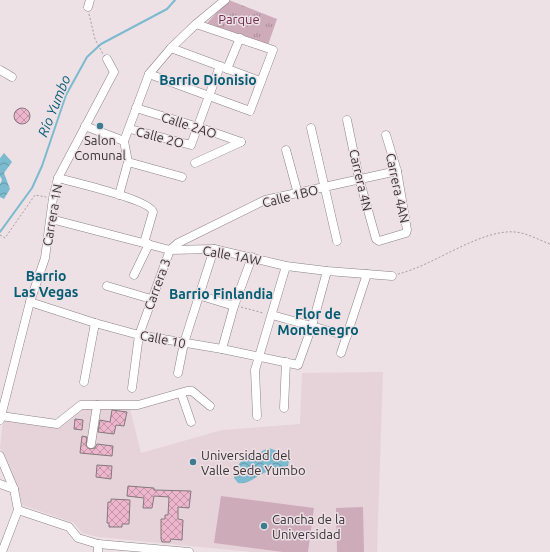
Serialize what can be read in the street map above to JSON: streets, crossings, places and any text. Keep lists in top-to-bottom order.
{
  "streets": {
    "street": [
      "Calle 2AO",
      "Calle 2O",
      "Carrera 4N",
      "Carrera 4AN",
      "Calle 1BO",
      "Carrera 1N",
      "Calle 1AW",
      "Carrera 3",
      "Calle 10"
    ]
  },
  "crossings": [
    ["Calle 2AO", "Calle 2O"],
    ["Carrera 4N", "Carrera 4AN"],
    ["Carrera 4N", "Calle 1BO"],
    ["Carrera 4AN", "Calle 1BO"],
    ["Calle 1BO", "Calle 1AW"],
    ["Calle 1BO", "Carrera 3"],
    ["Carrera 1N", "Calle 1AW"],
    ["Carrera 1N", "Calle 10"],
    ["Calle 1AW", "Carrera 3"],
    ["Carrera 3", "Calle 10"]
  ],
  "districts": [
    "Barrio Dionisio",
    "Barrio Las Vegas",
    "Barrio Finlandia",
    "Flor de Montenegro"
  ],
  "water": ["Río Yumbo"],
  "parks": ["Parque"],
  "places": ["Salon Comunal", "Universidad del Valle Sede Yumbo", "Cancha de la Universidad"]
}
